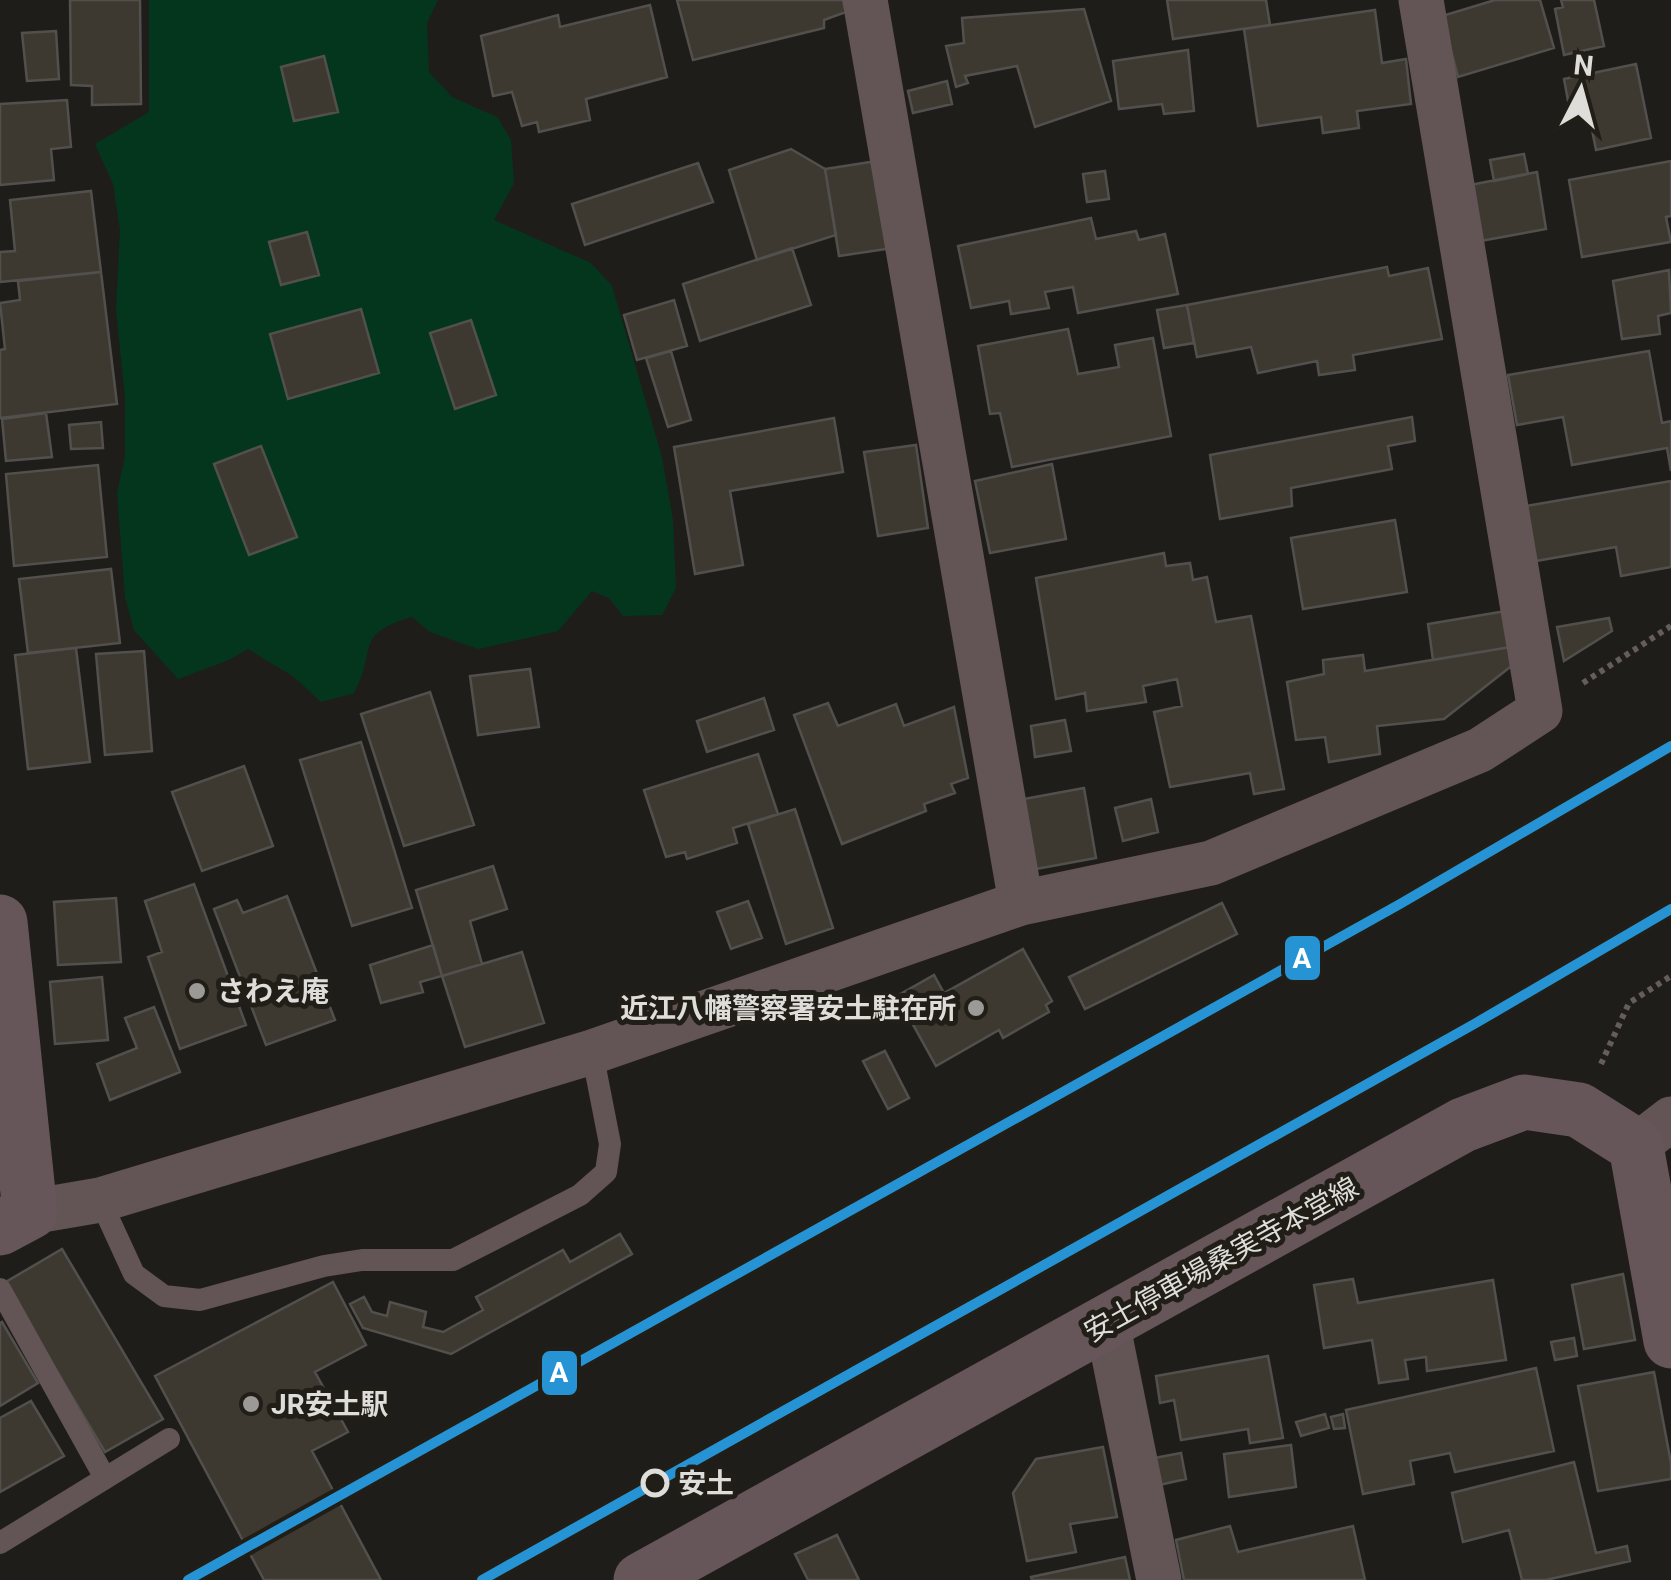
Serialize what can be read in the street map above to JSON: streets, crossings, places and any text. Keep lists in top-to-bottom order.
{
  "streets": {
    "main road": ["安土停車場桑実寺本堂線"]
  },
  "places": [
    "さわえ庵",
    "近江八幡警察署安土駐在所",
    "JR安土駅",
    "安土"
  ],
  "lines": ["transit line A"],
  "north": "top"
}
